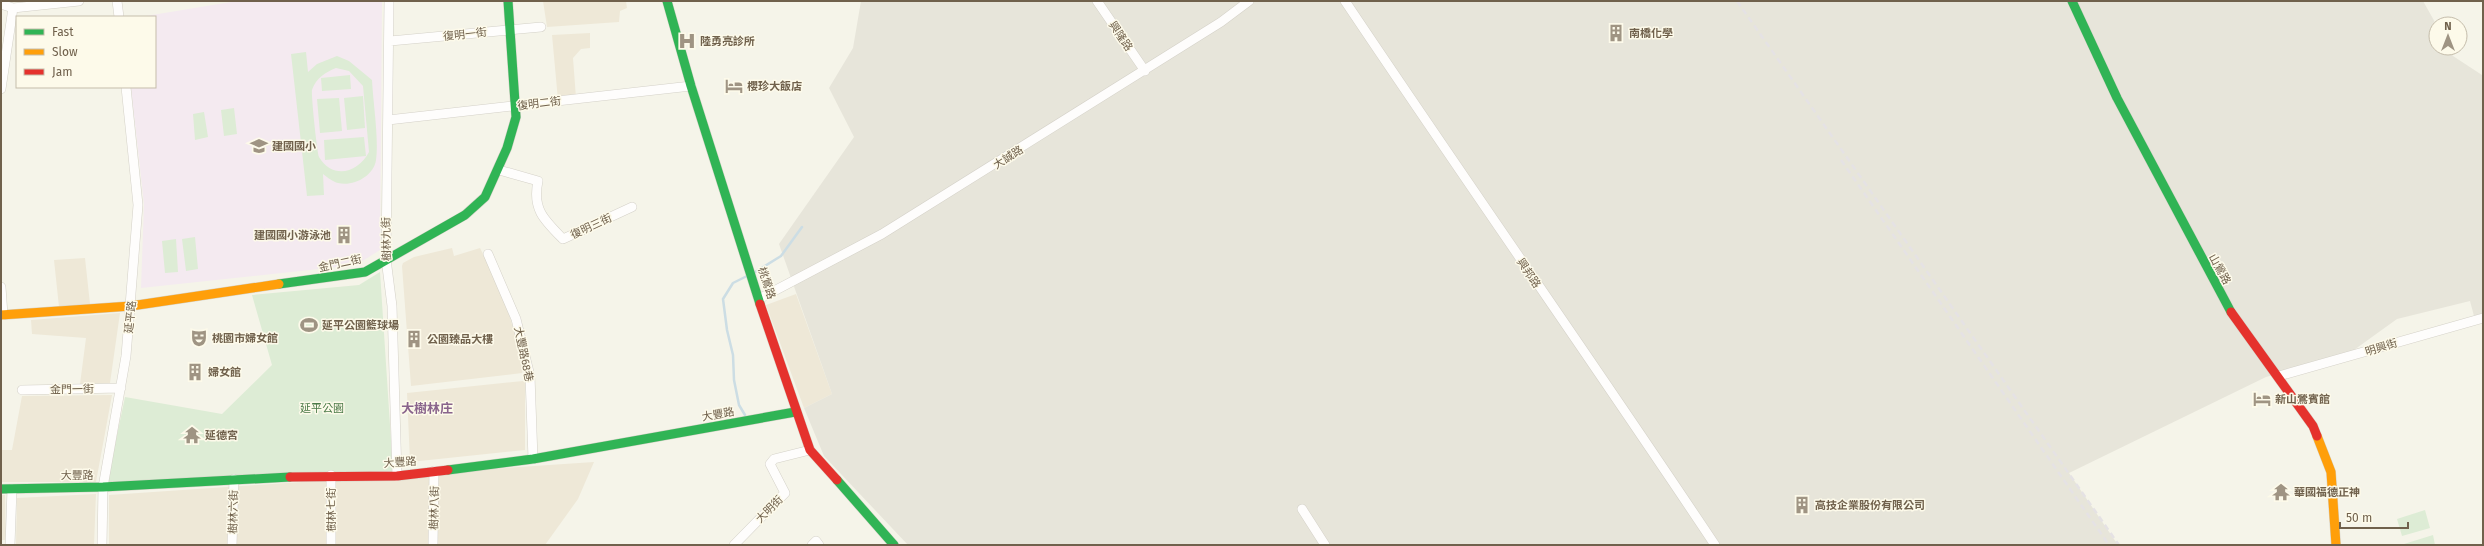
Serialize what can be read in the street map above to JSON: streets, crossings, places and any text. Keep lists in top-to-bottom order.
{
  "streets": {
    "street": [
      "復明一街",
      "興隆路",
      "復明二街",
      "大誠路",
      "復明三街",
      "樹林九街",
      "金門二街",
      "山鶯路",
      "興邦路",
      "桃鶯路",
      "延平路",
      "明興街",
      "大豐路68巷",
      "金門一街",
      "大豐路",
      "樹林八街",
      "大明街",
      "樹林七街",
      "樹林六街"
    ]
  },
  "crossings": [
    ["復明一街", "樹林九街"],
    ["復明一街", "金門二街"],
    ["興隆路", "大誠路"],
    ["復明二街", "樹林九街"],
    ["復明二街", "金門二街"],
    ["復明二街", "桃鶯路"],
    ["大誠路", "桃鶯路"],
    ["復明三街", "金門二街"],
    ["樹林九街", "金門二街"],
    ["樹林九街", "大豐路"],
    ["金門二街", "延平路"],
    ["山鶯路", "明興街"],
    ["桃鶯路", "大豐路"],
    ["桃鶯路", "大明街"],
    ["延平路", "金門一街"],
    ["延平路", "大豐路"],
    ["大豐路68巷", "大豐路"],
    ["大豐路", "樹林八街"],
    ["大豐路", "樹林七街"],
    ["大豐路", "樹林六街"]
  ],
  "districts": ["大樹林庄"],
  "parks": ["延平公園"],
  "places": {
    "building": [
      "南橋化學",
      "建國國小游泳池",
      "公園臻品大樓",
      "婦女館",
      "高技企業股份有限公司"
    ],
    "hospital": ["陸勇亮診所"],
    "hotel": ["櫻珍大飯店", "新山鶯賓館"],
    "school or university": ["建國國小"],
    "sports": ["延平公園籃球場"],
    "theatre": ["桃園市婦女館"],
    "temple": ["延德宮", "華國福德正神"]
  },
  "legend": ["Fast", "Slow", "Jam"],
  "scale_bar": "50 m",
  "north": "top"
}
